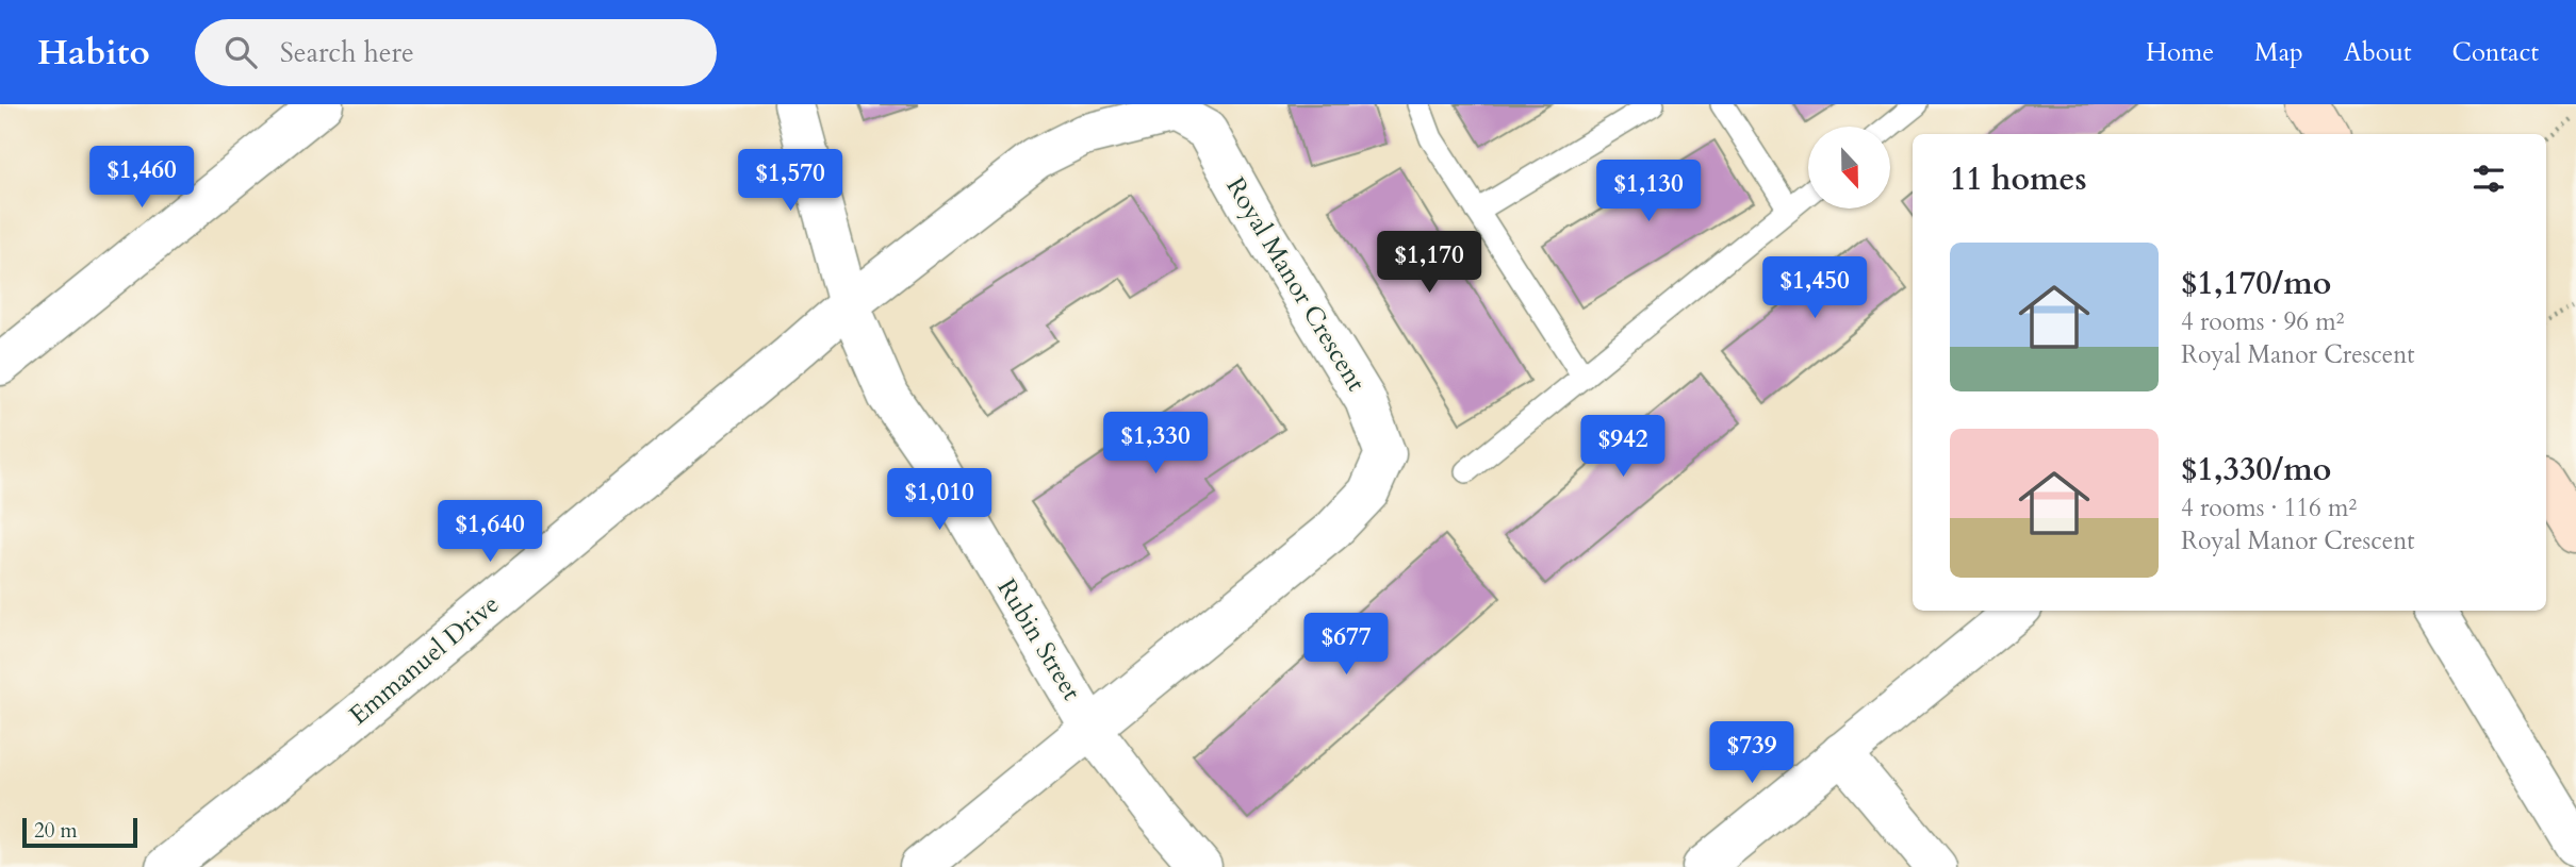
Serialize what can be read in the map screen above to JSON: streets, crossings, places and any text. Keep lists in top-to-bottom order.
{
  "streets": {
    "street": ["Royal Manor Crescent", "Rubin Street", "Emmanuel Drive"]
  },
  "crossings": [
    ["Royal Manor Crescent", "Rubin Street"],
    ["Royal Manor Crescent", "Emmanuel Drive"],
    ["Rubin Street", "Emmanuel Drive"]
  ],
  "scale_bar": "20 m",
  "north": "bottom",
  "page": {
    "header": "Habito",
    "search": "Search here",
    "nav": [
      "Home",
      "Map",
      "About",
      "Contact"
    ],
    "heading": "11 homes",
    "price": [
      "$1,460",
      "$1,570",
      "$1,130",
      "$1,170",
      "$1,450",
      "$1,330",
      "$942",
      "$1,010",
      "$1,640",
      "$677",
      "$739"
    ],
    "list": [
      {
        "name": "$1,170/mo",
        "note": "4 rooms · 96 m² · Royal Manor Crescent"
      },
      {
        "name": "$1,330/mo",
        "note": "4 rooms · 116 m² · Royal Manor Crescent"
      }
    ],
    "scale": "20 m"
  }
}
